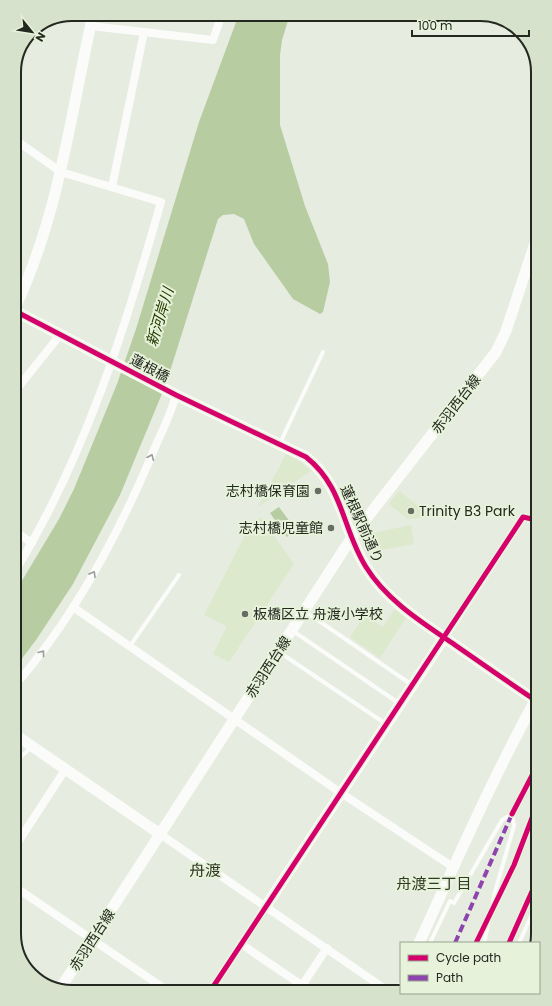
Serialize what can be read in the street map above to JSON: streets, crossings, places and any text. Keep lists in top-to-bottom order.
{
  "streets": {
    "street": ["蓮根橋", "赤羽西台線", "蓮根駅前通り"]
  },
  "crossings": [
    ["蓮根橋", "蓮根駅前通り"],
    ["赤羽西台線", "蓮根駅前通り"]
  ],
  "districts": ["舟渡", "舟渡三丁目"],
  "water": ["新河岸川"],
  "places": [
    "志村橋保育園",
    "Trinity B3 Park",
    "志村橋児童館",
    "板橋区立 舟渡小学校"
  ],
  "legend": ["Cycle path", "Path"],
  "scale_bar": "100 m",
  "north": "bottom right"
}
